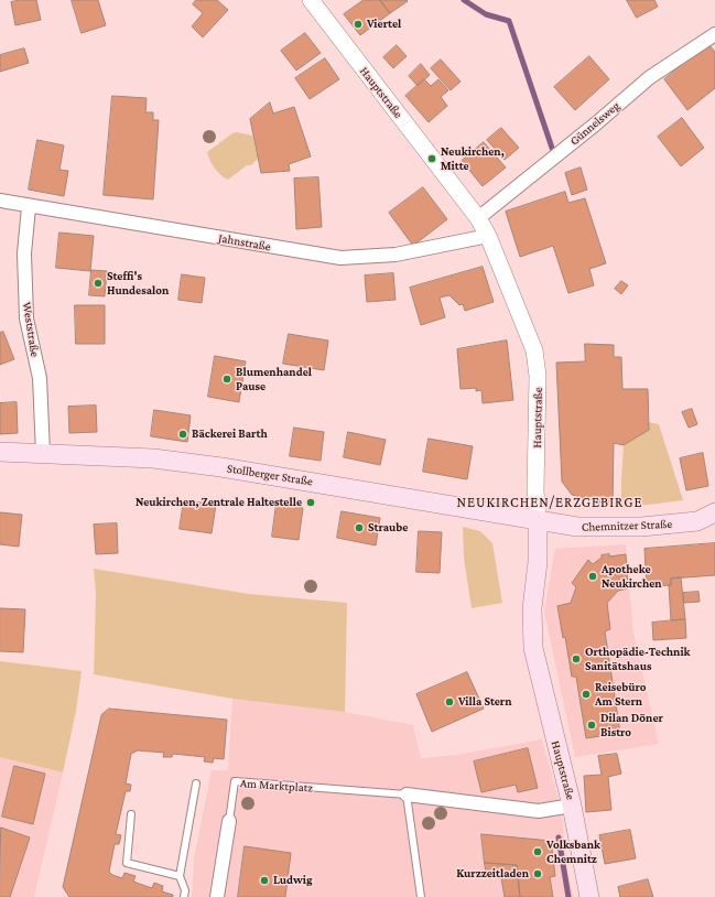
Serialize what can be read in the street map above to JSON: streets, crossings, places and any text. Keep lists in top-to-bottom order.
{
  "streets": {
    "main road": ["Hauptstraße", "Stollberger Straße", "Chemnitzer Straße"],
    "street": [
      "Günnelsweg",
      "Jahnstraße",
      "Weststraße",
      "Am Marktplatz"
    ]
  },
  "crossings": [
    ["Hauptstraße", "Günnelsweg"],
    ["Hauptstraße", "Jahnstraße"],
    ["Hauptstraße", "Stollberger Straße"],
    ["Hauptstraße", "Chemnitzer Straße"],
    ["Hauptstraße", "Am Marktplatz"],
    ["Jahnstraße", "Weststraße"],
    ["Weststraße", "Stollberger Straße"],
    ["Stollberger Straße", "Chemnitzer Straße"]
  ],
  "districts": ["NEUKIRCHEN/ERZGEBIRGE"],
  "places": [
    "Viertel",
    "Neukirchen, Mitte",
    "Steffi's Hundesalon",
    "Blumenhandel Pause",
    "Bäckerei Barth",
    "Neukirchen, Zentrale Haltestelle",
    "Straube",
    "Apotheke Neukirchen",
    "Orthopädie-Technik Sanitätshaus",
    "Reisebüro Am Stern",
    "Villa Stern",
    "Dilan Döner Bistro",
    "Volksbank Chemnitz",
    "Kurzzeitladen",
    "Ludwig"
  ]
}
